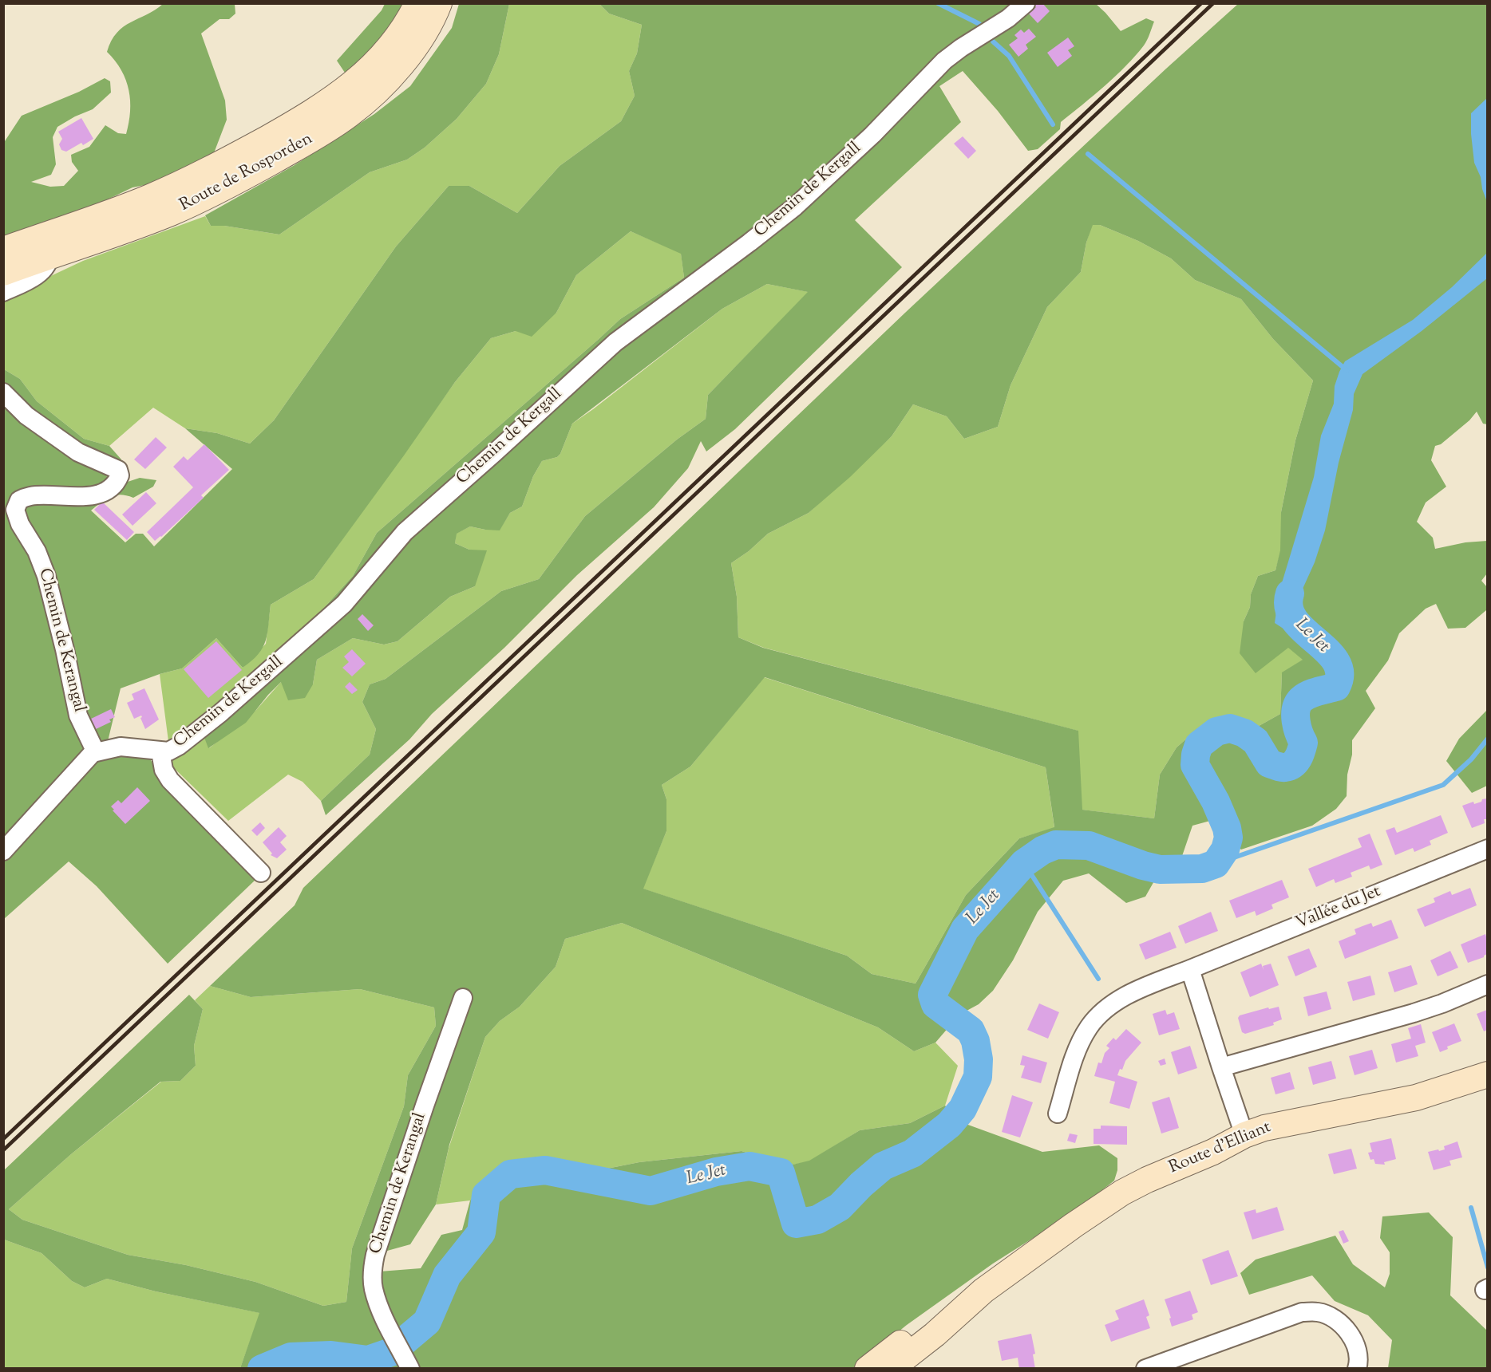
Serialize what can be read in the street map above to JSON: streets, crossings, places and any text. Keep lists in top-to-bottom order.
{
  "streets": {
    "main road": ["Route de Rosporden", "Route d'Elliant"],
    "street": ["Chemin de Kergall", "Chemin de Kerangal", "Vallée du Jet"]
  },
  "crossings": [
    ["Chemin de Kergall", "Chemin de Kerangal"]
  ],
  "water": ["Le Jet"]
}
